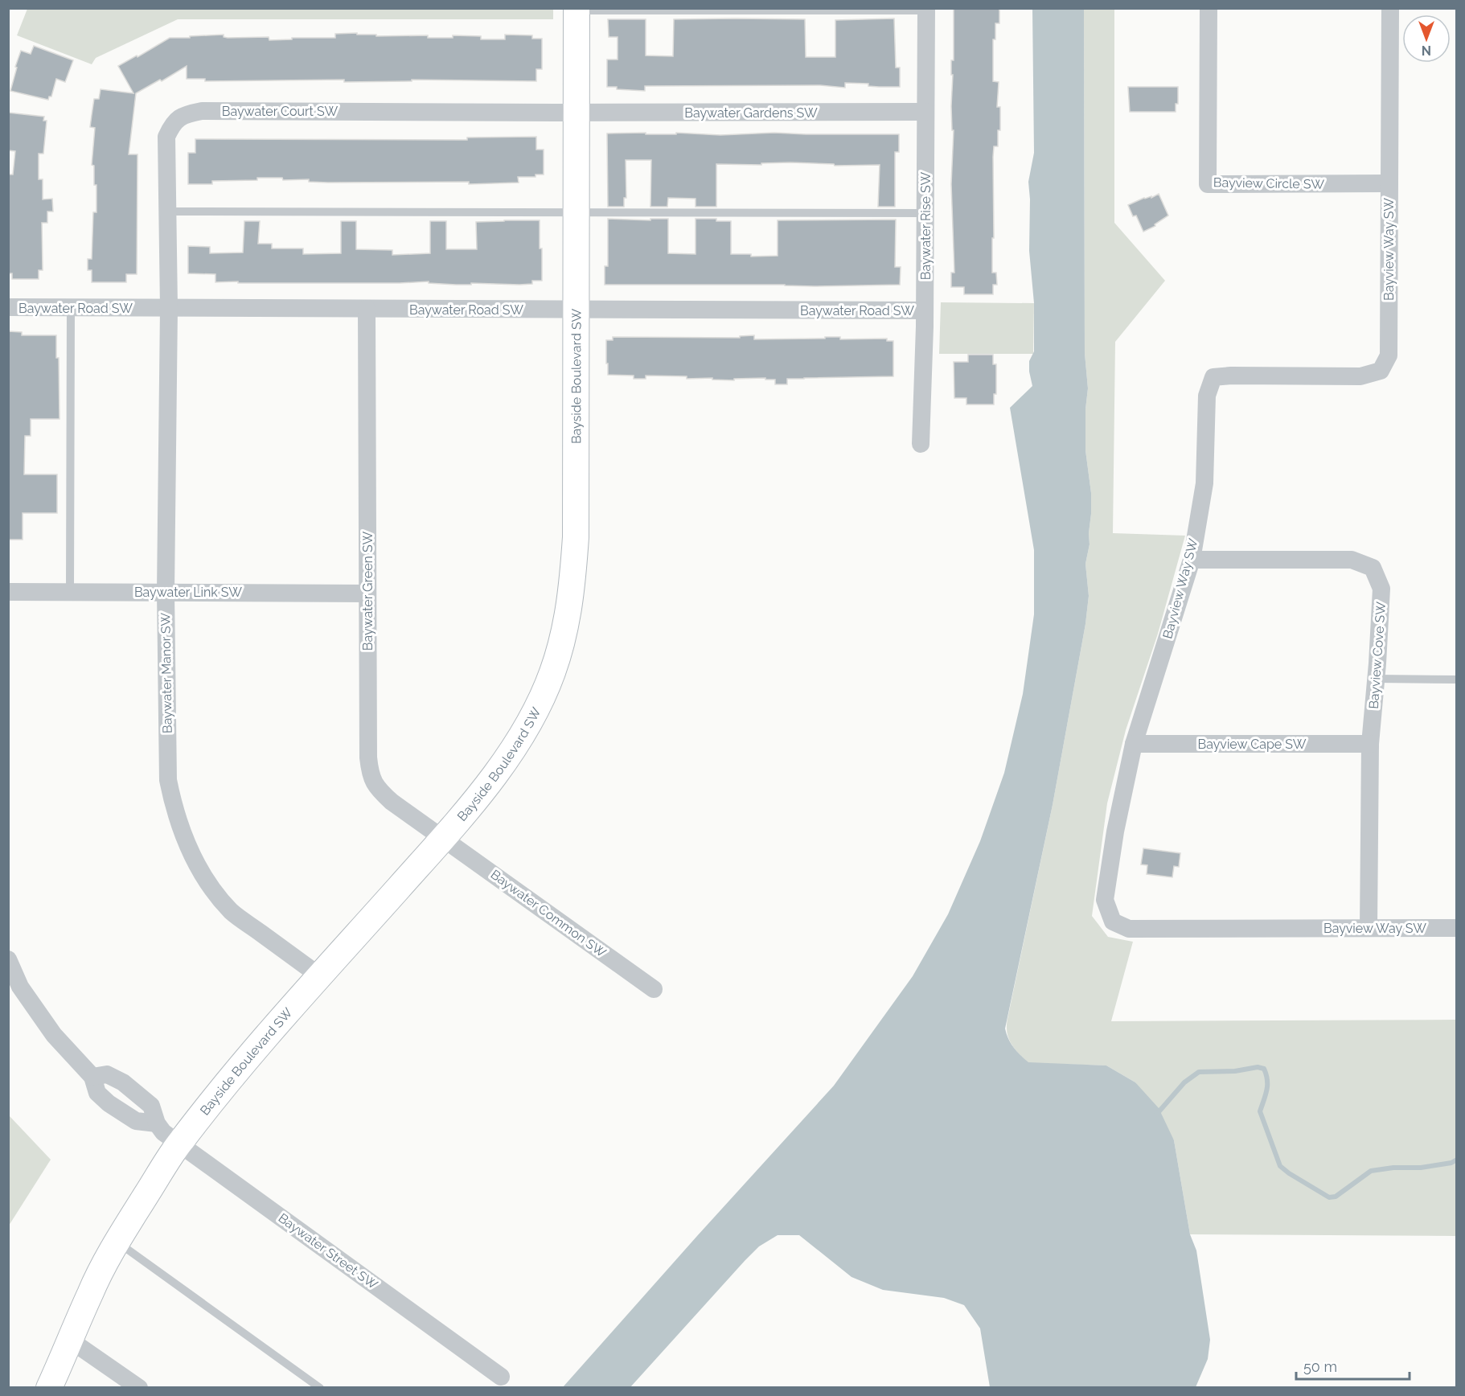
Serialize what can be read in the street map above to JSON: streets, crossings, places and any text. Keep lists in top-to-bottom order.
{
  "streets": {
    "street": [
      "Baywater Court SW",
      "Baywater Gardens SW",
      "Bayview Circle SW",
      "Baywater Rise SW",
      "Bayview Way SW",
      "Baywater Road SW",
      "Bayside Boulevard SW",
      "Baywater Green SW",
      "Baywater Link SW",
      "Bayview Cove SW",
      "Baywater Manor SW",
      "Bayview Cape SW",
      "Baywater Common SW",
      "Baywater Street SW"
    ]
  },
  "crossings": [
    ["Baywater Court SW", "Baywater Gardens SW"],
    ["Baywater Court SW", "Baywater Road SW"],
    ["Baywater Court SW", "Bayside Boulevard SW"],
    ["Baywater Court SW", "Baywater Manor SW"],
    ["Baywater Gardens SW", "Baywater Rise SW"],
    ["Baywater Gardens SW", "Bayside Boulevard SW"],
    ["Bayview Circle SW", "Bayview Way SW"],
    ["Baywater Rise SW", "Baywater Road SW"],
    ["Bayview Way SW", "Bayview Cove SW"],
    ["Bayview Way SW", "Bayview Cape SW"],
    ["Baywater Road SW", "Bayside Boulevard SW"],
    ["Baywater Road SW", "Baywater Green SW"],
    ["Baywater Road SW", "Baywater Manor SW"],
    ["Bayside Boulevard SW", "Baywater Green SW"],
    ["Bayside Boulevard SW", "Baywater Manor SW"],
    ["Bayside Boulevard SW", "Baywater Common SW"],
    ["Bayside Boulevard SW", "Baywater Street SW"],
    ["Baywater Green SW", "Baywater Link SW"],
    ["Baywater Green SW", "Baywater Common SW"],
    ["Baywater Link SW", "Baywater Manor SW"],
    ["Bayview Cove SW", "Bayview Cape SW"]
  ],
  "scale_bar": "50 m",
  "north": "bottom"
}
